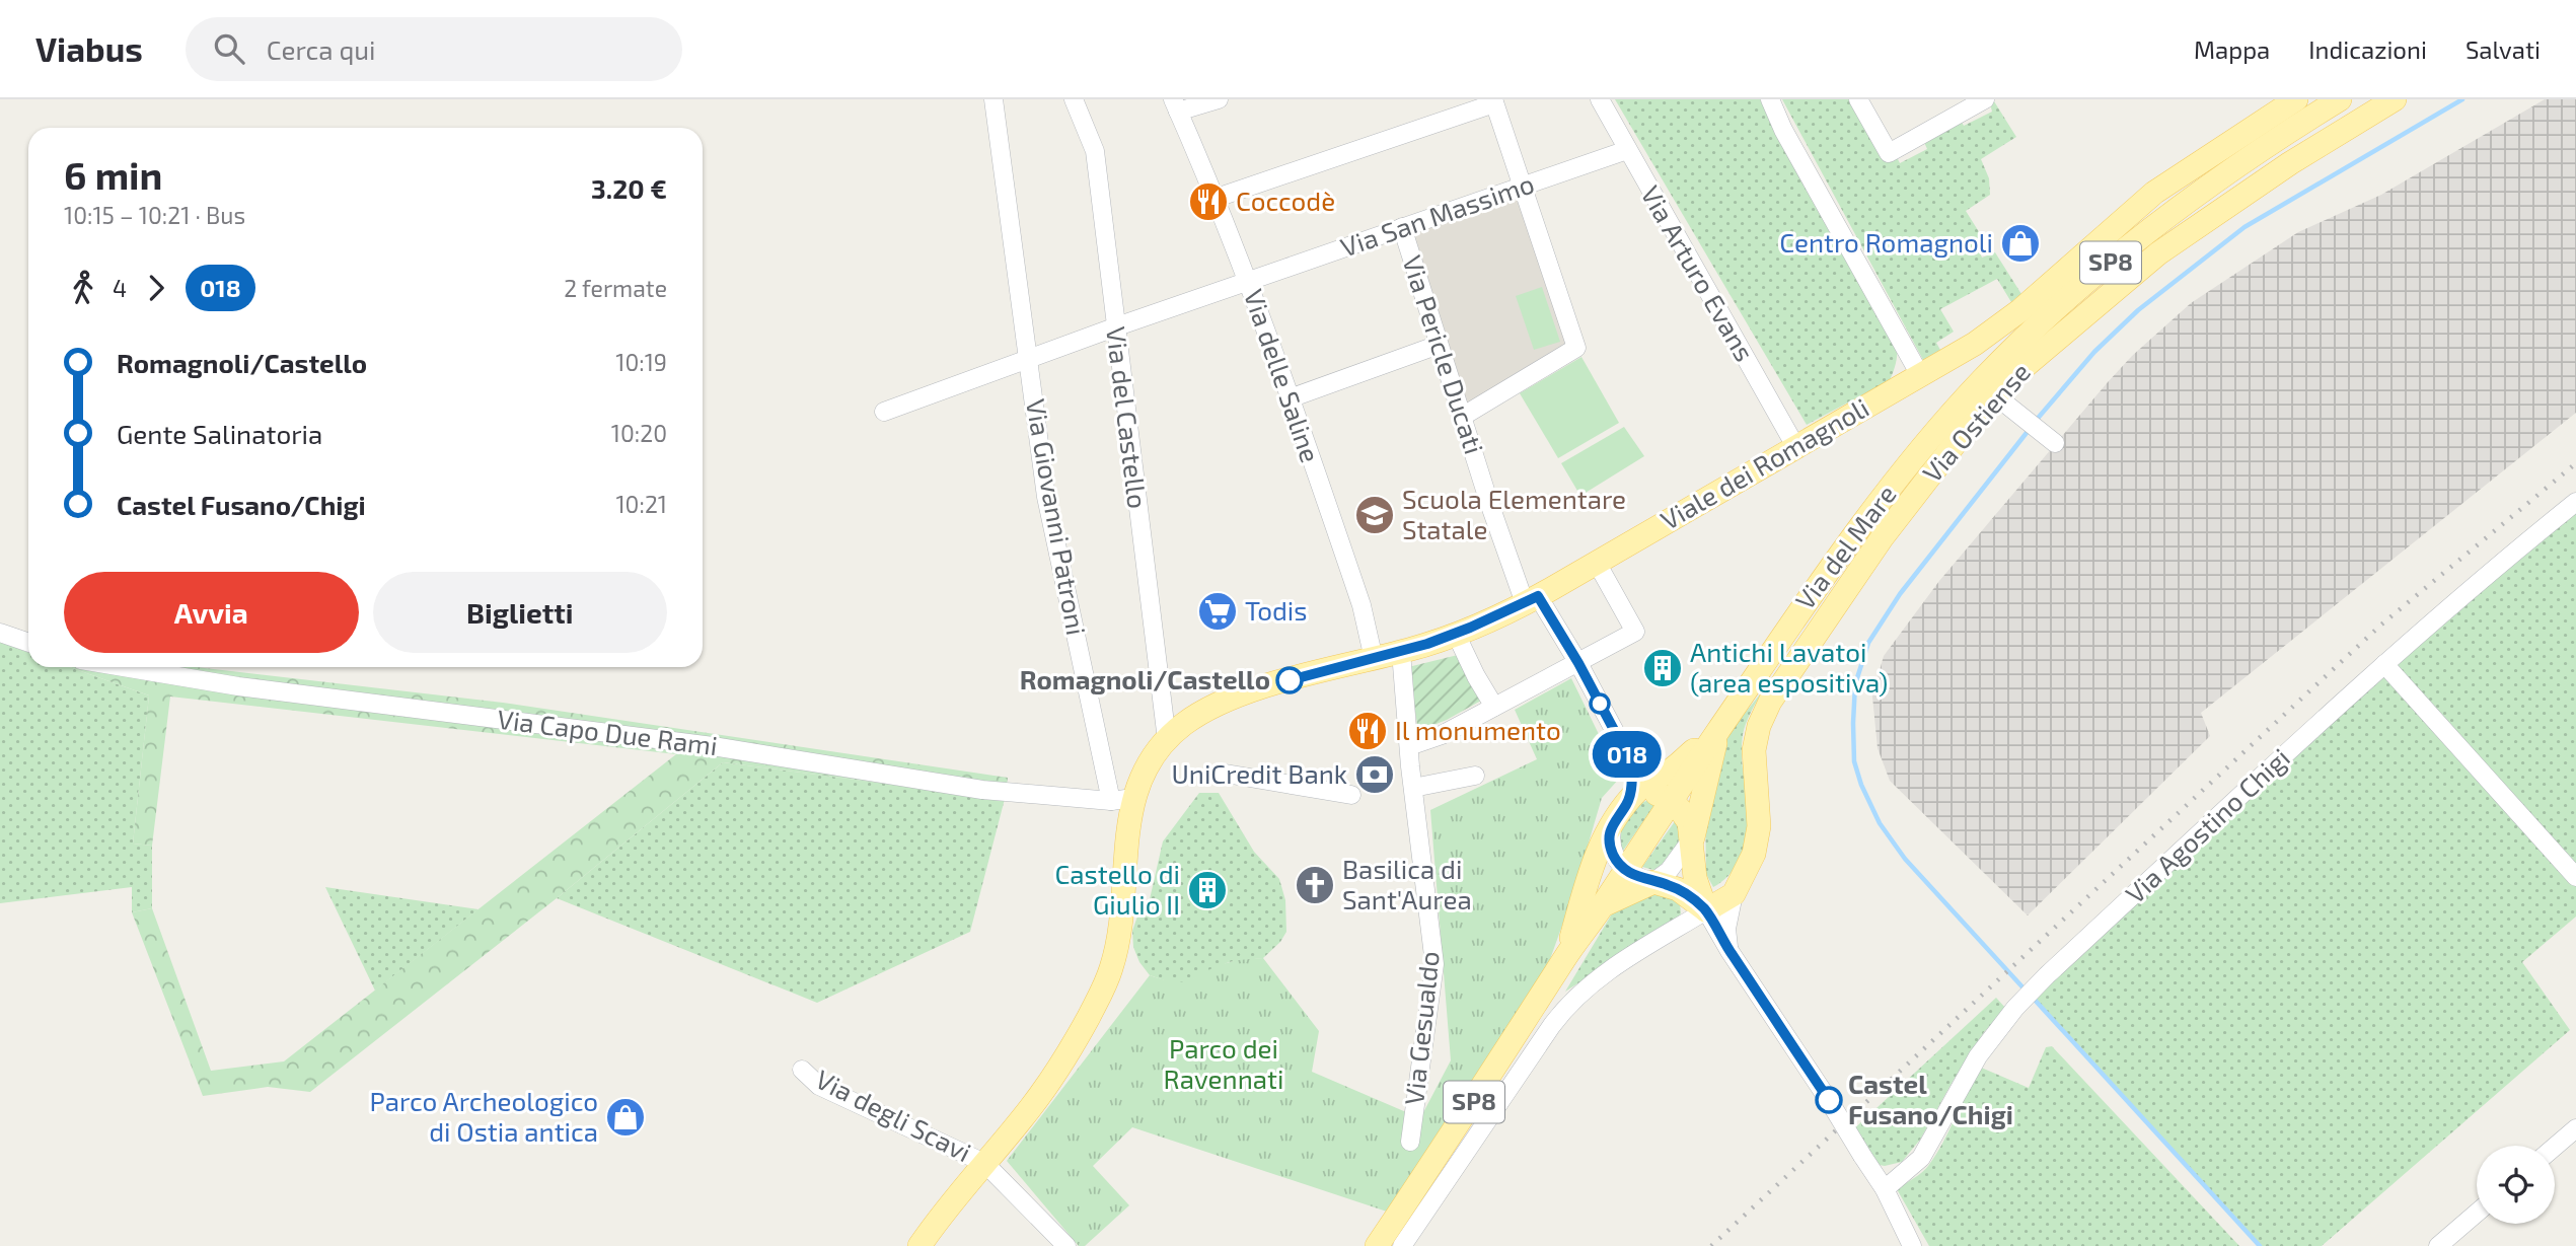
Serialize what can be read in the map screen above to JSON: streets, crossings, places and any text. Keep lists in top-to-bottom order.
{
  "streets": {
    "main road": [
      "SP8",
      "Via Ostiense",
      "Viale dei Romagnoli",
      "Via del Mare"
    ],
    "street": [
      "Via San Massimo",
      "Via Arturo Evans",
      "Via Pericle Ducati",
      "Via delle Saline",
      "Via del Castello",
      "Via Giovanni Patroni",
      "Via Capo Due Rami",
      "Via Agostino Chigi",
      "Via Gesualdo",
      "Via degli Scavi"
    ]
  },
  "crossings": [
    ["Via San Massimo", "Via Arturo Evans"],
    ["Via San Massimo", "Via Pericle Ducati"],
    ["Via San Massimo", "Via delle Saline"],
    ["Via San Massimo", "Via del Castello"],
    ["Via San Massimo", "Via Giovanni Patroni"],
    ["Via Arturo Evans", "Viale dei Romagnoli"],
    ["Via Pericle Ducati", "Viale dei Romagnoli"],
    ["Via Pericle Ducati", "Via del Mare"],
    ["Via delle Saline", "Viale dei Romagnoli"],
    ["Via del Castello", "Viale dei Romagnoli"],
    ["Viale dei Romagnoli", "Via Giovanni Patroni"],
    ["Viale dei Romagnoli", "Via Capo Due Rami"],
    ["Viale dei Romagnoli", "Via Gesualdo"],
    ["Viale dei Romagnoli", "Via degli Scavi"],
    ["Via Giovanni Patroni", "Via Capo Due Rami"]
  ],
  "parks": ["Parco dei Ravennati"],
  "places": {
    "restaurant": ["Coccodè", "Il monumento"],
    "shop": ["Centro Romagnoli", "Parco Archeologico di Ostia antica"],
    "school or university": ["Scuola Elementare Statale"],
    "supermarket": ["Todis"],
    "building": ["Antichi Lavatoi (area espositiva)", "Castello di Giulio II"],
    "other": ["Romagnoli/Castello", "Castel Fusano/Chigi"],
    "bank": ["UniCredit Bank"],
    "church": ["Basilica di Sant'Aurea"]
  },
  "lines": ["bus line 018"],
  "page": {
    "header": "Viabus",
    "search": "Cerca qui",
    "nav": ["Mappa", "Indicazioni", "Salvati"],
    "on_map": "018",
    "heading": ["6 min", "10:15 – 10:21 · Bus", "3.20 €"],
    "legs": ["4", "018", "2 fermate"],
    "list": [
      {
        "name": "Romagnoli/Castello",
        "value": "10:19"
      },
      {
        "name": "Gente Salinatoria",
        "value": "10:20"
      },
      {
        "name": "Castel Fusano/Chigi",
        "value": "10:21"
      }
    ],
    "buttons": ["Avvia", "Biglietti"]
  }
}
